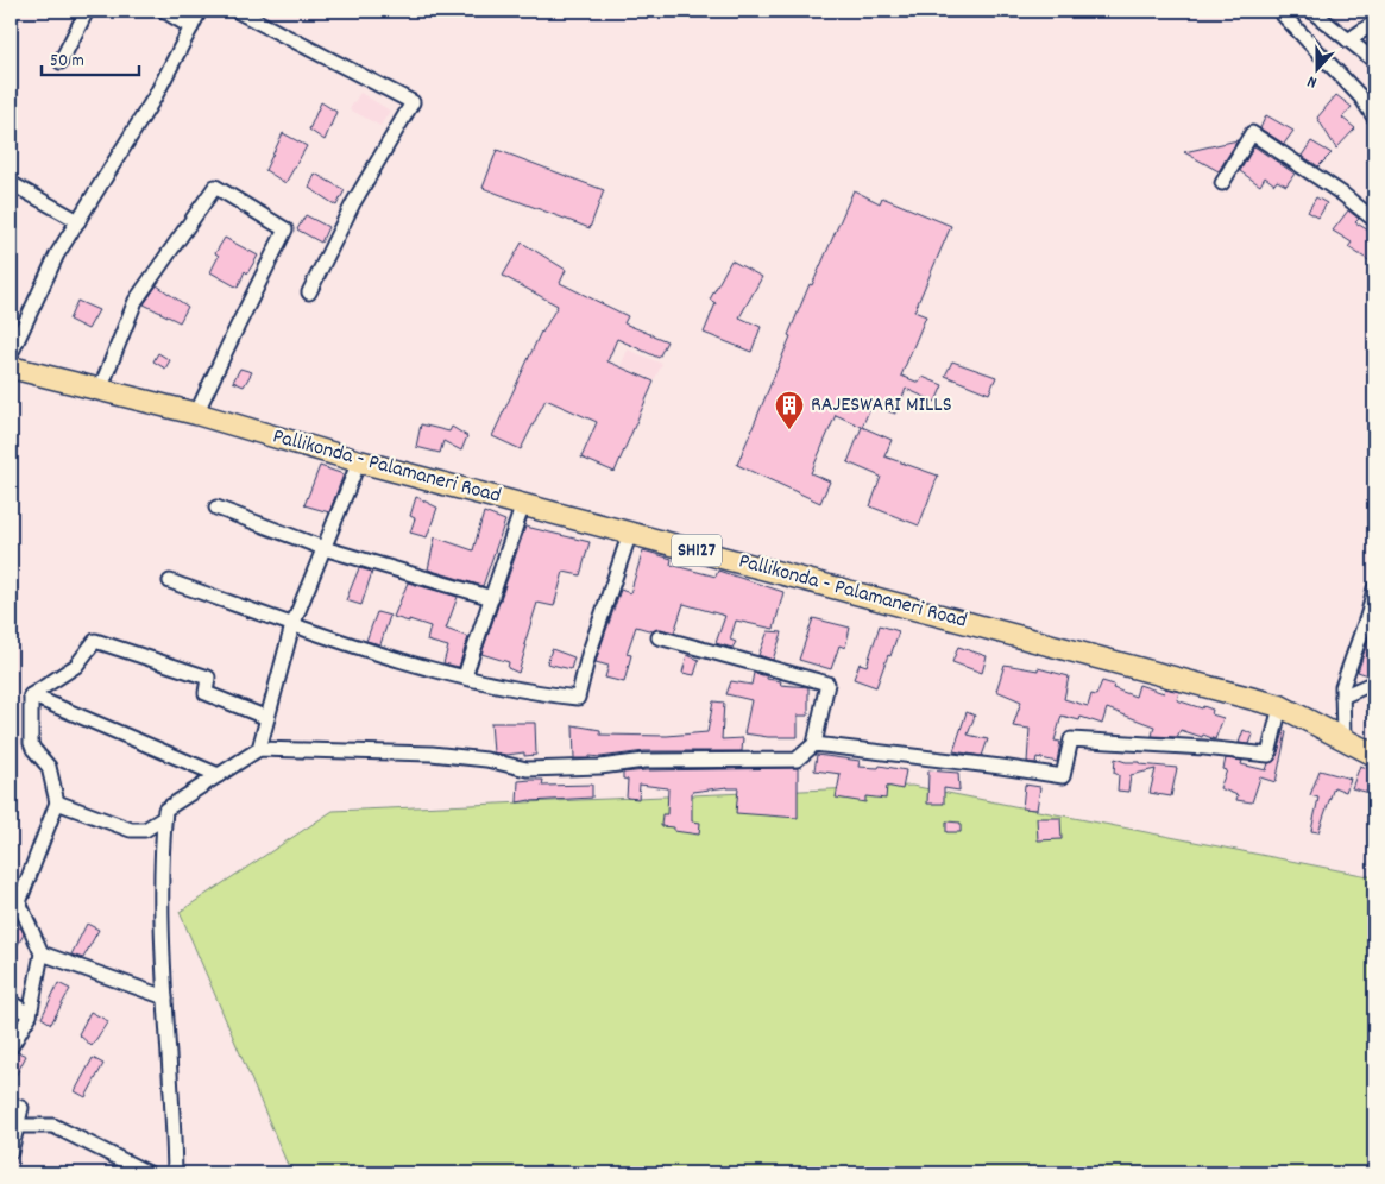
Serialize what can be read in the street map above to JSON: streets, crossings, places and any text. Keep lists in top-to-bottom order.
{
  "streets": {
    "main road": ["Pallikonda - Palamaneri Road", "SH127"]
  },
  "places": {
    "building": ["RAJESWARI MILLS"]
  },
  "scale_bar": "50 m",
  "north": "bottom"
}
